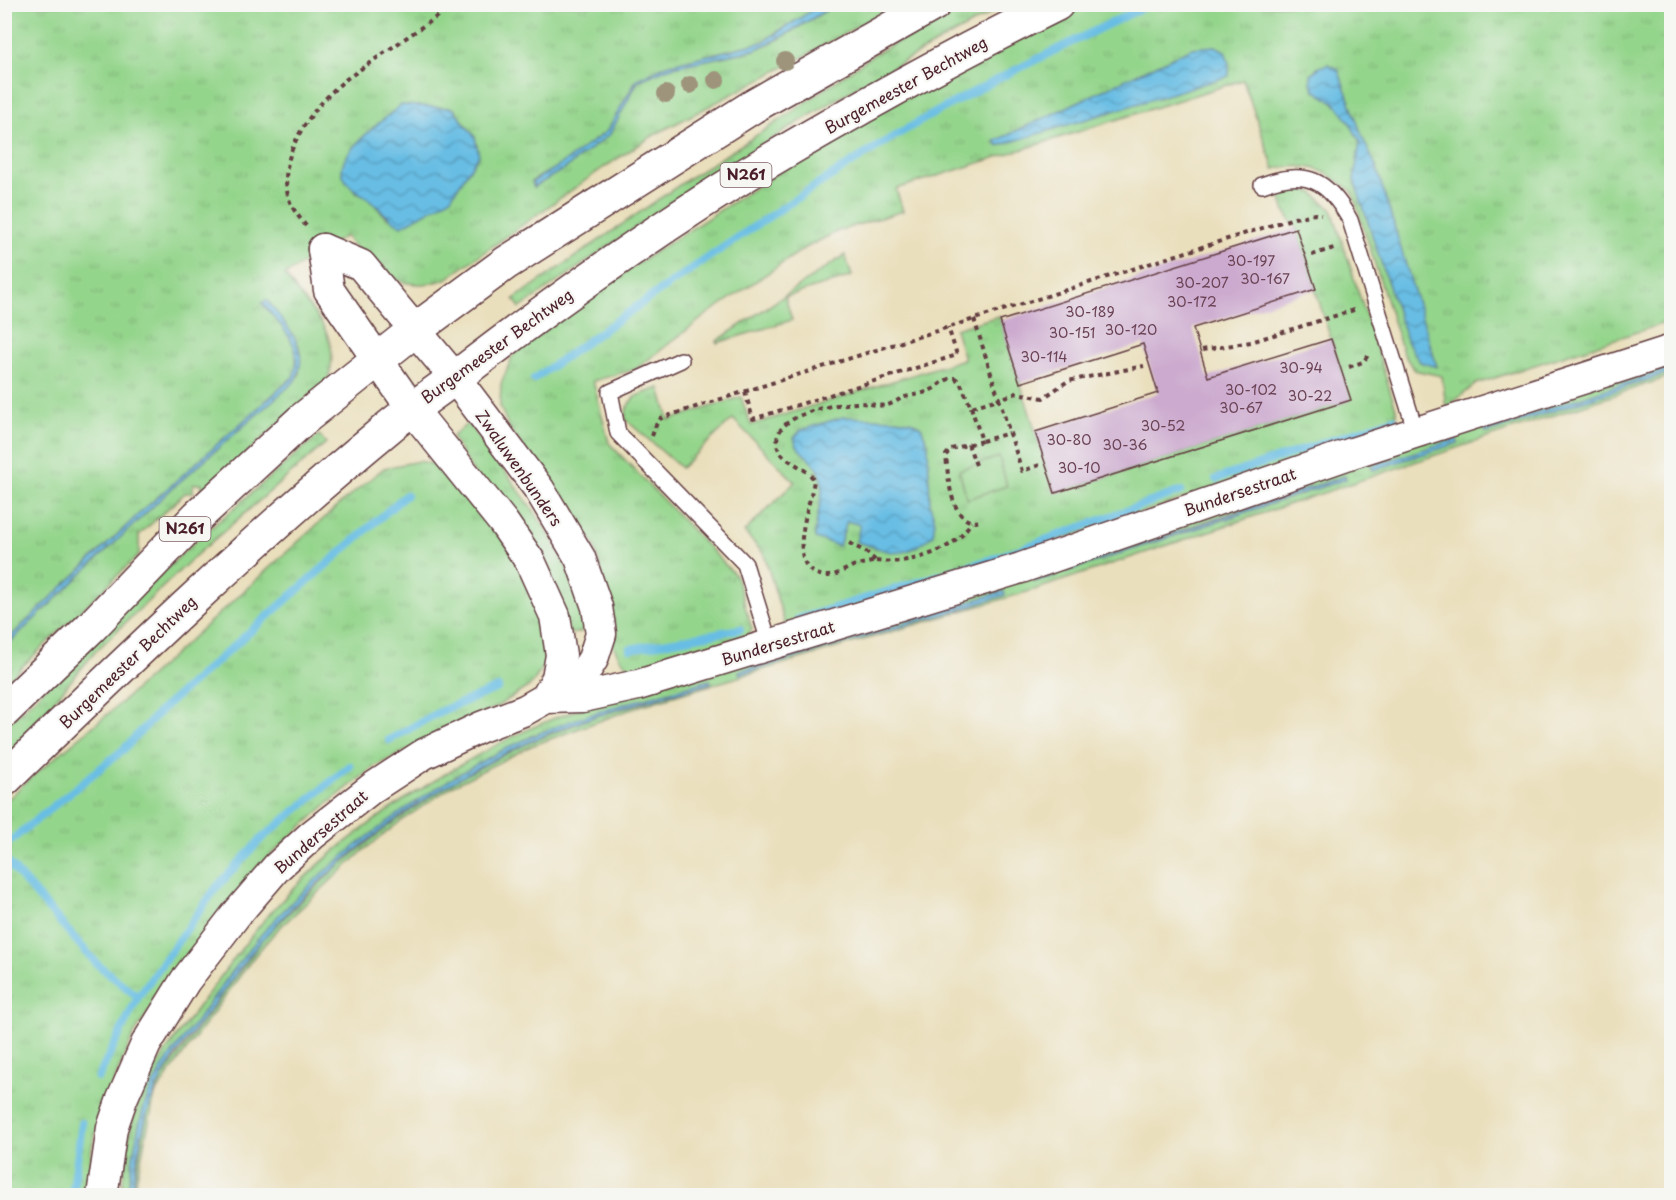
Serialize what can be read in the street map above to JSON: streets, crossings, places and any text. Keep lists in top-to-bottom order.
{
  "streets": {
    "main road": ["Burgemeester Bechtweg", "N261"],
    "street": ["Zwaluwenbunders", "Bundersestraat"]
  },
  "crossings": [
    ["Burgemeester Bechtweg", "Zwaluwenbunders"],
    ["N261", "Zwaluwenbunders"],
    ["Zwaluwenbunders", "Bundersestraat"]
  ],
  "house_numbers": [
    "30-197",
    "30-167",
    "30-207",
    "30-172",
    "30-189",
    "30-120",
    "30-151",
    "30-114",
    "30-94",
    "30-102",
    "30-22",
    "30-67",
    "30-52",
    "30-80",
    "30-36",
    "30-10"
  ]
}
